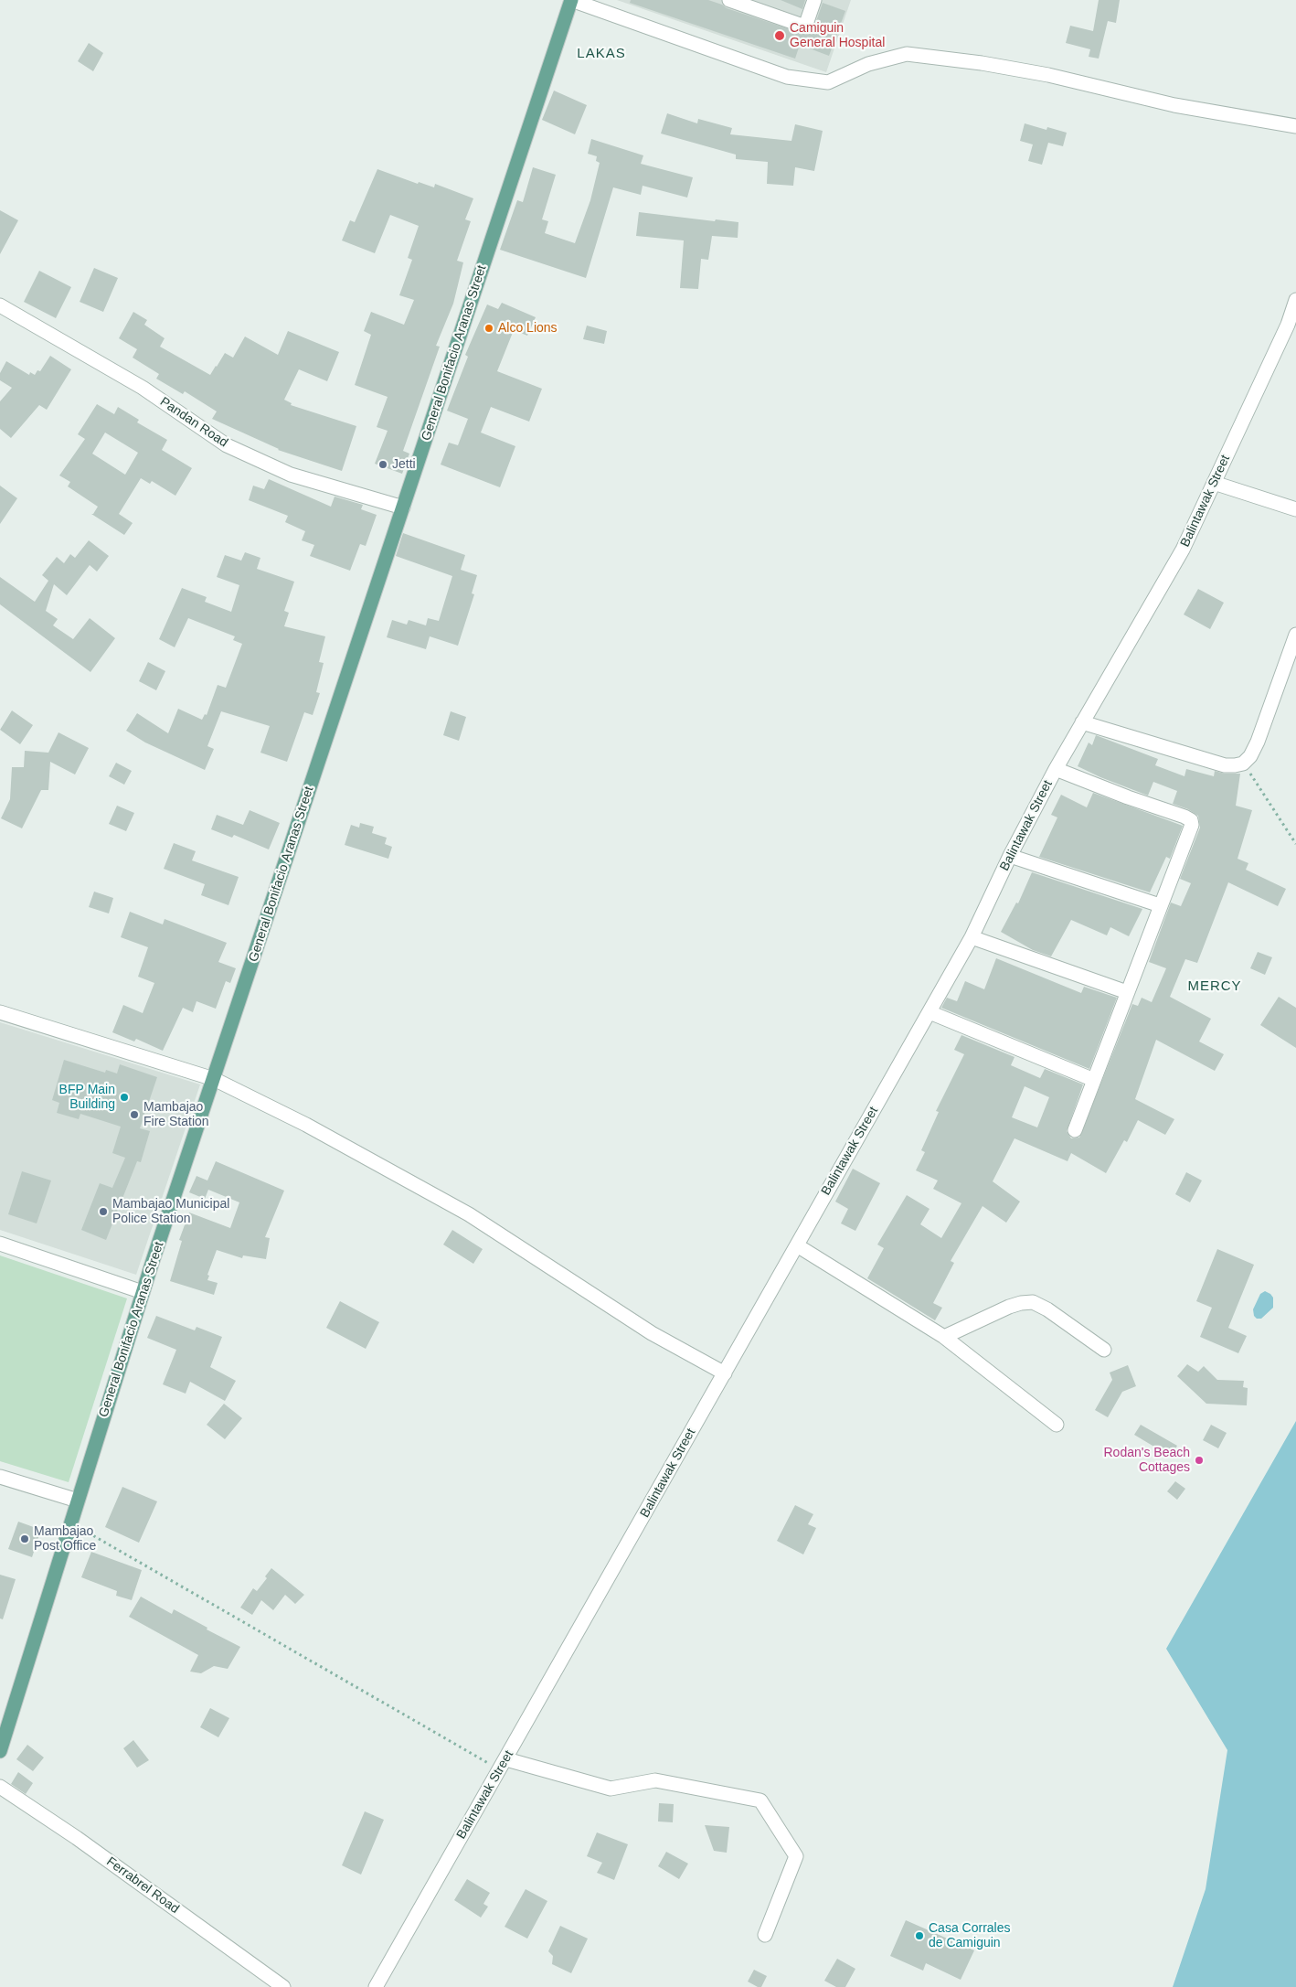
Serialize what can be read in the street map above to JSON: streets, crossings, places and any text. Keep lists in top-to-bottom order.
{
  "streets": {
    "main road": ["General Bonifacio Aranas Street"],
    "street": ["Pandan Road", "Balintawak Street", "Ferrabrel Road"]
  },
  "crossings": [
    ["General Bonifacio Aranas Street", "Pandan Road"]
  ],
  "districts": ["LAKAS", "MERCY"],
  "places": [
    "Camiguin General Hospital",
    "Alco Lions",
    "Jetti",
    "BFP Main Building",
    "Mambajao Fire Station",
    "Mambajao Municipal Police Station",
    "Rodan's Beach Cottages",
    "Mambajao Post Office",
    "Casa Corrales de Camiguin"
  ]
}
